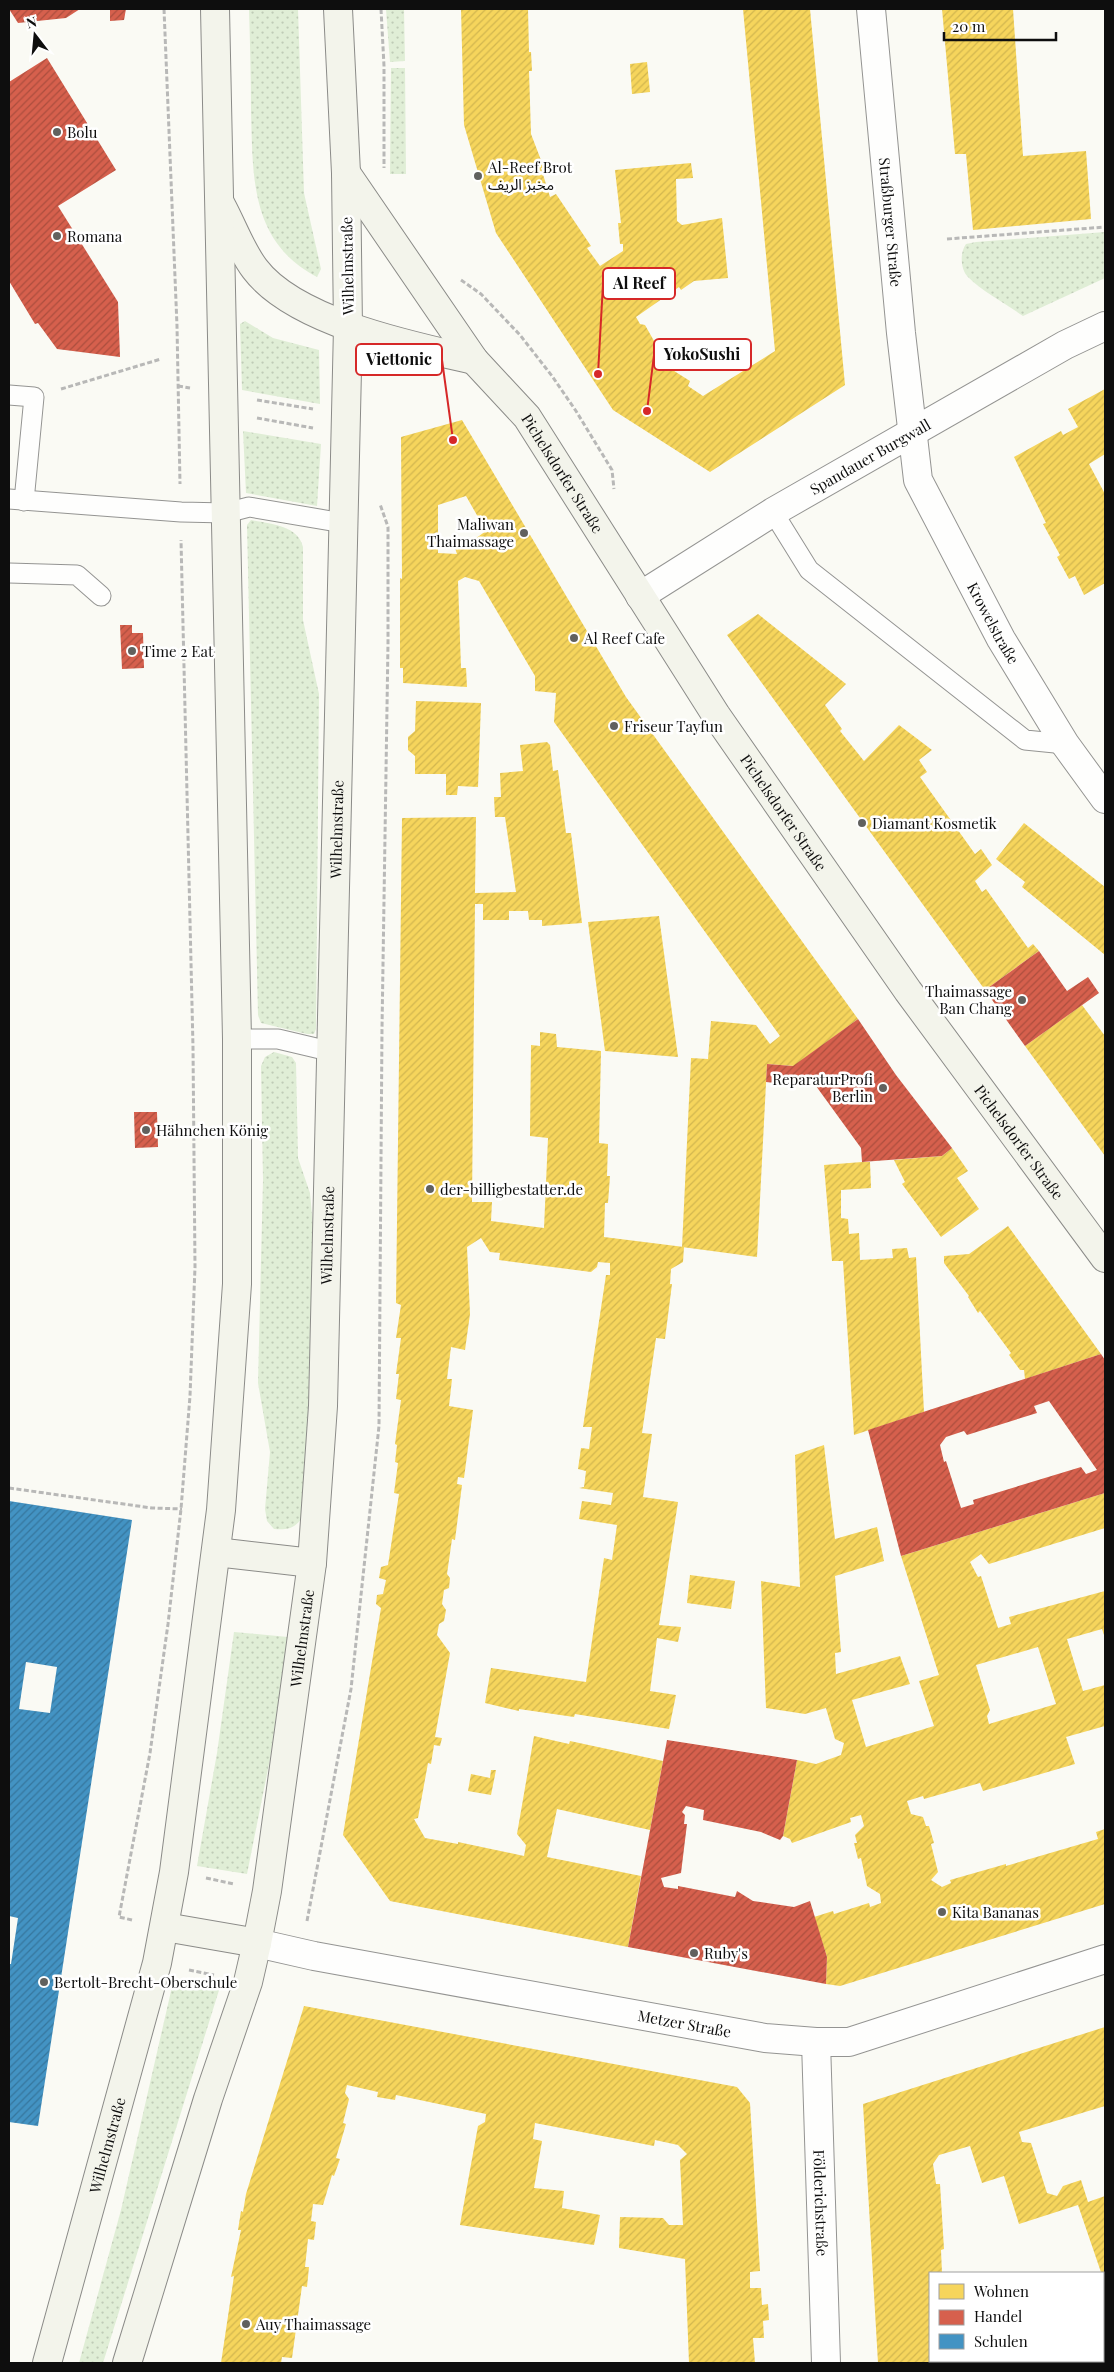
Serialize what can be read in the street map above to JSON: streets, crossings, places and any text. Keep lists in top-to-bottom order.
{
  "streets": {
    "main road": ["Wilhelmstraße", "Pichelsdorfer Straße"],
    "street": [
      "Straßburger Straße",
      "Spandauer Burgwall",
      "Krowelstraße",
      "Metzer Straße",
      "Földerichstraße"
    ]
  },
  "crossings": [
    ["Straßburger Straße", "Spandauer Burgwall"],
    ["Straßburger Straße", "Krowelstraße"],
    ["Wilhelmstraße", "Pichelsdorfer Straße"],
    ["Wilhelmstraße", "Metzer Straße"],
    ["Spandauer Burgwall", "Pichelsdorfer Straße"],
    ["Spandauer Burgwall", "Krowelstraße"],
    ["Metzer Straße", "Földerichstraße"]
  ],
  "places": [
    "Bolu",
    "Al-Reef Brot مخبز الريف",
    "Romana",
    "Al Reef",
    "YokoSushi",
    "Viettonic",
    "Maliwan Thaimassage",
    "Al Reef Cafe",
    "Time 2 Eat",
    "Friseur Tayfun",
    "Diamant Kosmetik",
    "Thaimassage Ban Chang",
    "ReparaturProfi Berlin",
    "Hähnchen König",
    "der-billigbestatter.de",
    "Kita Bananas",
    "Ruby's",
    "Bertolt-Brecht-Oberschule",
    "Auy Thaimassage"
  ],
  "legend": ["Wohnen", "Handel", "Schulen"],
  "scale_bar": "20 m",
  "north": "top"
}
